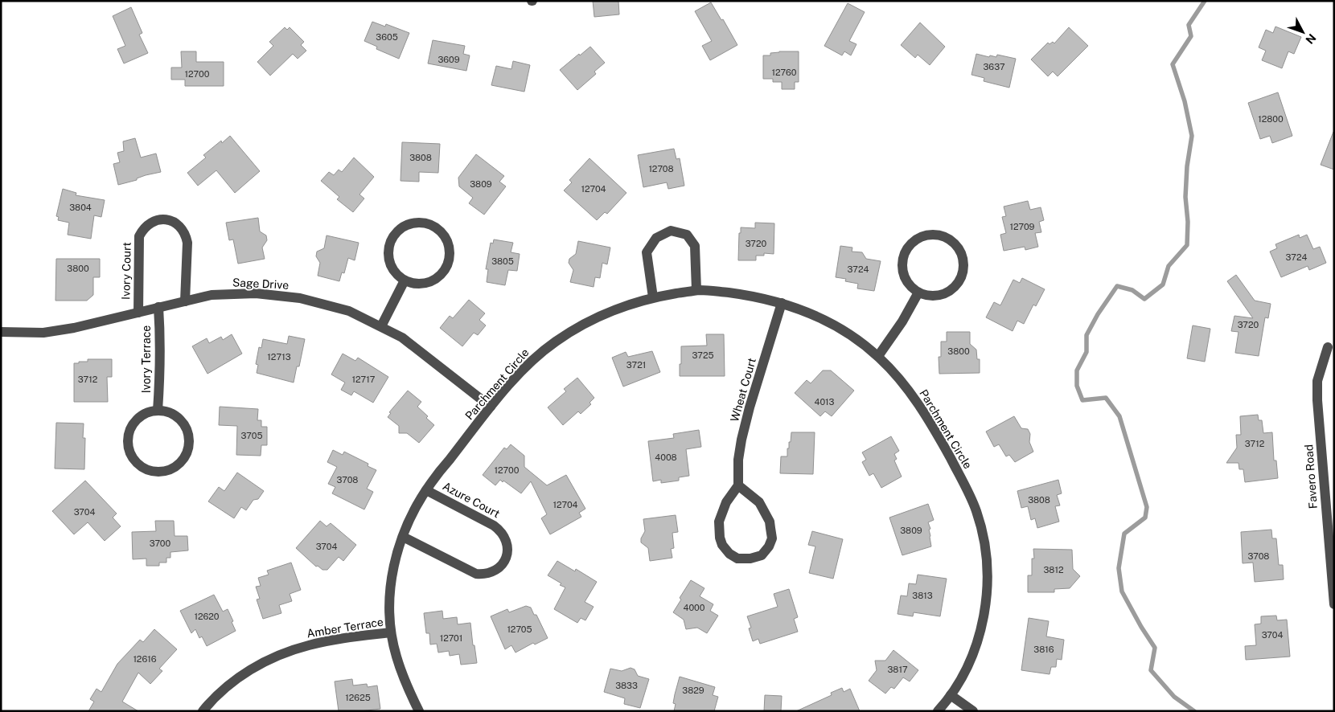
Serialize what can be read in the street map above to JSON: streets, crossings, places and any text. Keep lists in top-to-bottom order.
{
  "streets": {
    "street": [
      "Ivory Court",
      "Sage Drive",
      "Ivory Terrace",
      "Parchment Circle",
      "Wheat Court",
      "Favero Road",
      "Azure Court",
      "Amber Terrace"
    ]
  },
  "crossings": [
    ["Ivory Court", "Sage Drive"],
    ["Sage Drive", "Ivory Terrace"],
    ["Sage Drive", "Parchment Circle"],
    ["Parchment Circle", "Wheat Court"],
    ["Parchment Circle", "Azure Court"],
    ["Parchment Circle", "Amber Terrace"]
  ],
  "house_numbers": [
    "3605",
    "3609",
    "3637",
    "12760",
    "12700",
    "12800",
    "3808",
    "12708",
    "3809",
    "12704",
    "3804",
    "12709",
    "3720",
    "3724",
    "3805",
    "3800",
    "3724",
    "3720",
    "3800",
    "3725",
    "12713",
    "3721",
    "3712",
    "12717",
    "4013",
    "3705",
    "3712",
    "4008",
    "12700",
    "3708",
    "3808",
    "12704",
    "3704",
    "3809",
    "3700",
    "3704",
    "3708",
    "3812",
    "3813",
    "4000",
    "12620",
    "12705",
    "3704",
    "12701",
    "3816",
    "12616",
    "3817",
    "3833",
    "3829",
    "12625"
  ],
  "north": "bottom right"
}
